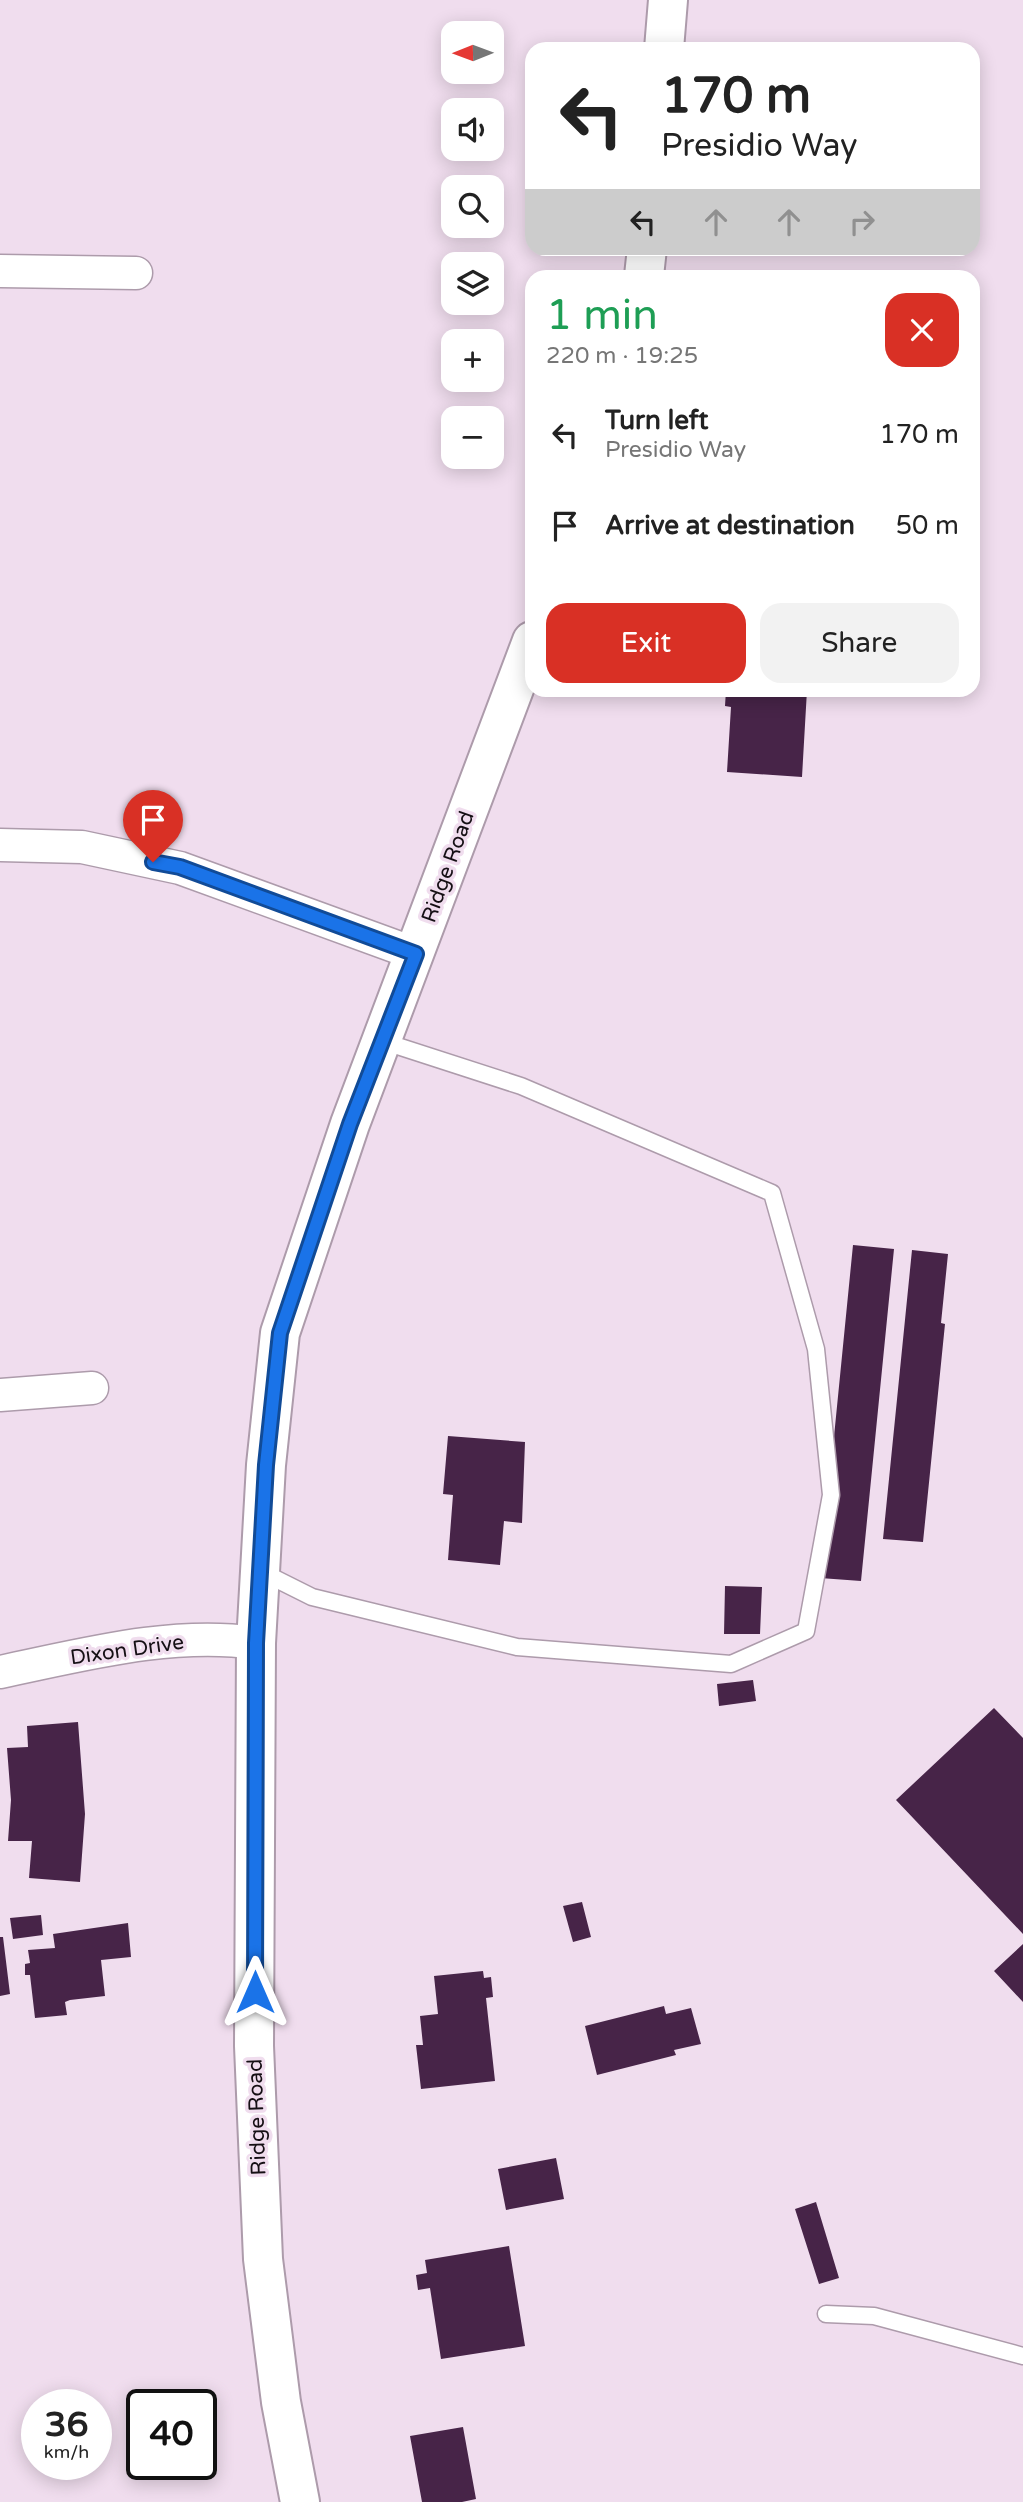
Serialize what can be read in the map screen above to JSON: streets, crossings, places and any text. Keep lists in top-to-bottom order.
{
  "streets": {
    "street": ["Ridge Road", "Dixon Drive"]
  },
  "crossings": [
    ["Ridge Road", "Dixon Drive"]
  ],
  "north": "left",
  "page": {
    "map_buttons": ["+", "−"],
    "turn": ["170 m", "Presidio Way"],
    "heading": ["1 min", "220 m · 19:25"],
    "list": [
      {
        "name": "Turn left",
        "note": "Presidio Way",
        "value": "170 m"
      },
      {
        "name": "Arrive at destination",
        "value": "50 m"
      }
    ],
    "buttons": ["Exit", "Share"],
    "speed": "36 km/h",
    "limit": "40"
  }
}
